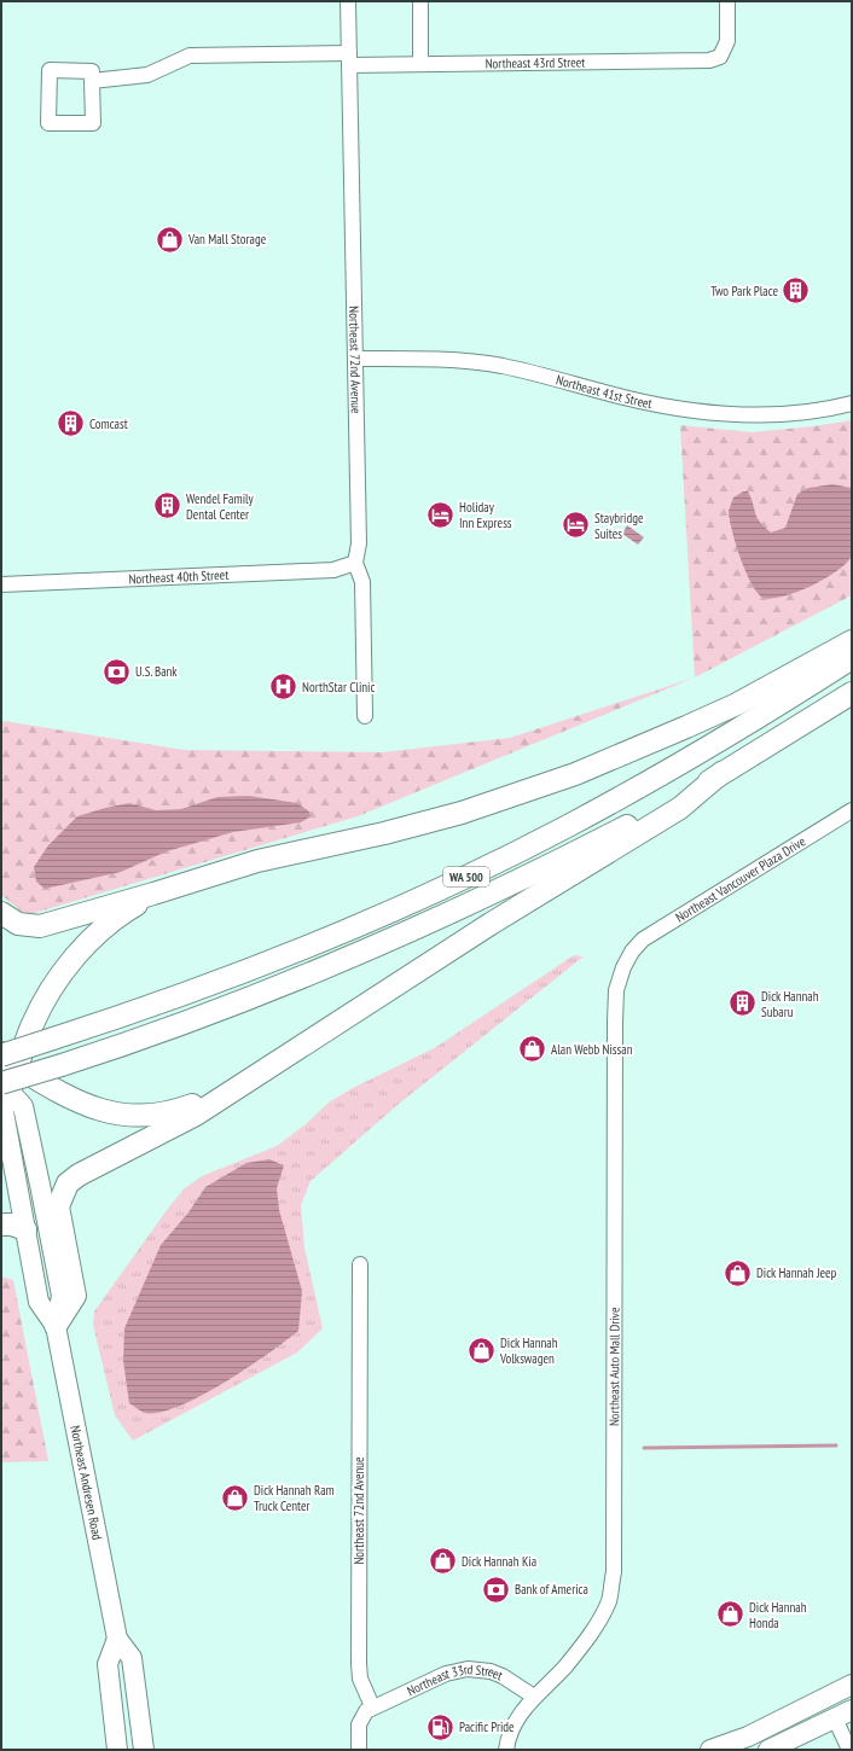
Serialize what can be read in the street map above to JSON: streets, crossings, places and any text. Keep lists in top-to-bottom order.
{
  "streets": {
    "highway": ["WA 500"],
    "main road": ["Northeast Andresen Road"],
    "street": [
      "Northeast 43rd Street",
      "Northeast 72nd Avenue",
      "Northeast 41st Street",
      "Northeast 40th Street",
      "Northeast Vancouver Plaza Drive",
      "Northeast Auto Mall Drive",
      "Northeast 33rd Street"
    ]
  },
  "crossings": [
    ["Northeast 43rd Street", "Northeast 72nd Avenue"],
    ["Northeast 72nd Avenue", "Northeast 41st Street"],
    ["Northeast 72nd Avenue", "Northeast 40th Street"],
    ["Northeast 72nd Avenue", "Northeast 33rd Street"],
    ["WA 500", "Northeast Andresen Road"],
    ["Northeast Vancouver Plaza Drive", "Northeast Auto Mall Drive"],
    ["Northeast Auto Mall Drive", "Northeast 33rd Street"]
  ],
  "places": {
    "shop": [
      "Van Mall Storage",
      "Alan Webb Nissan",
      "Dick Hannah Jeep",
      "Dick Hannah Volkswagen",
      "Dick Hannah Ram Truck Center",
      "Dick Hannah Kia",
      "Dick Hannah Honda"
    ],
    "building": [
      "Two Park Place",
      "Comcast",
      "Wendel Family Dental Center",
      "Dick Hannah Subaru"
    ],
    "hotel": ["Holiday Inn Express", "Staybridge Suites"],
    "bank": ["U.S. Bank", "Bank of America"],
    "hospital": ["NorthStar Clinic"],
    "fuel station": ["Pacific Pride"]
  }
}
